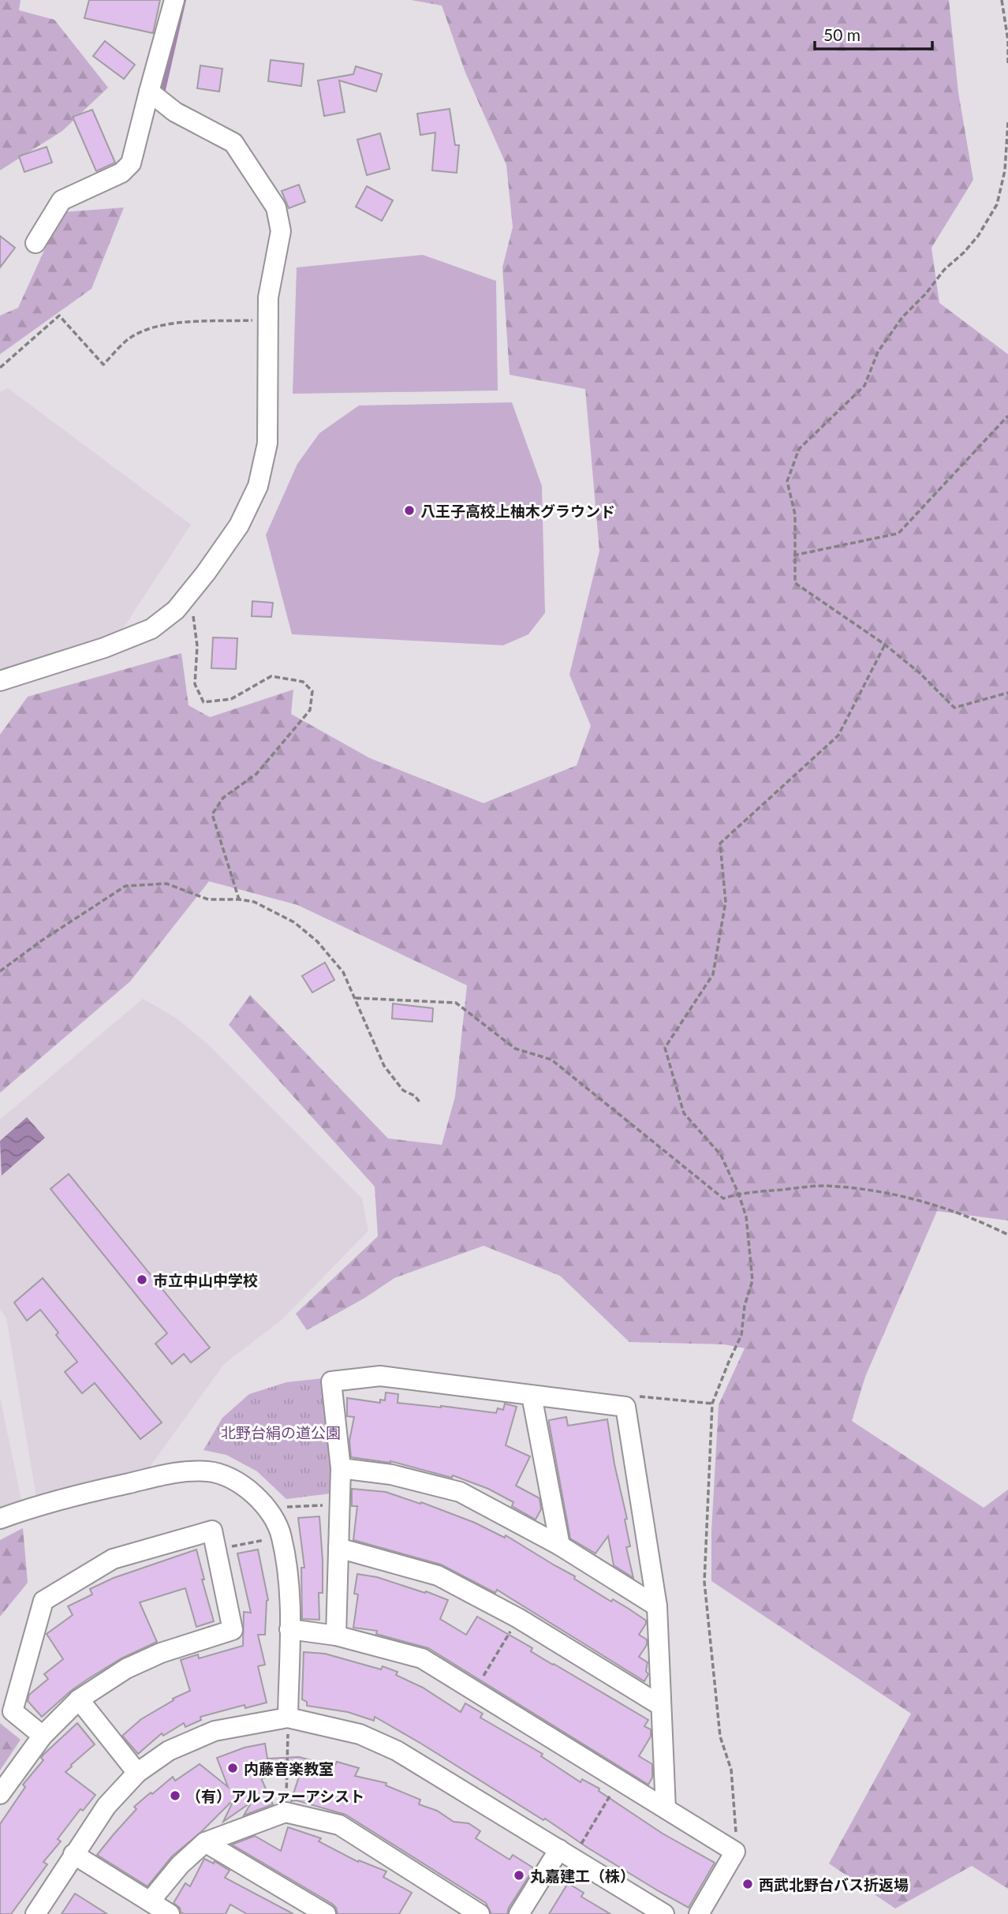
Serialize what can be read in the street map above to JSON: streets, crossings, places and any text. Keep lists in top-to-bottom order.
{
  "parks": ["北野台絹の道公園"],
  "places": [
    "八王子高校上柚木グラウンド",
    "市立中山中学校",
    "内藤音楽教室",
    "（有）アルファーアシスト",
    "丸嘉建工（株）",
    "西武北野台バス折返場"
  ],
  "scale_bar": "50 m"
}
